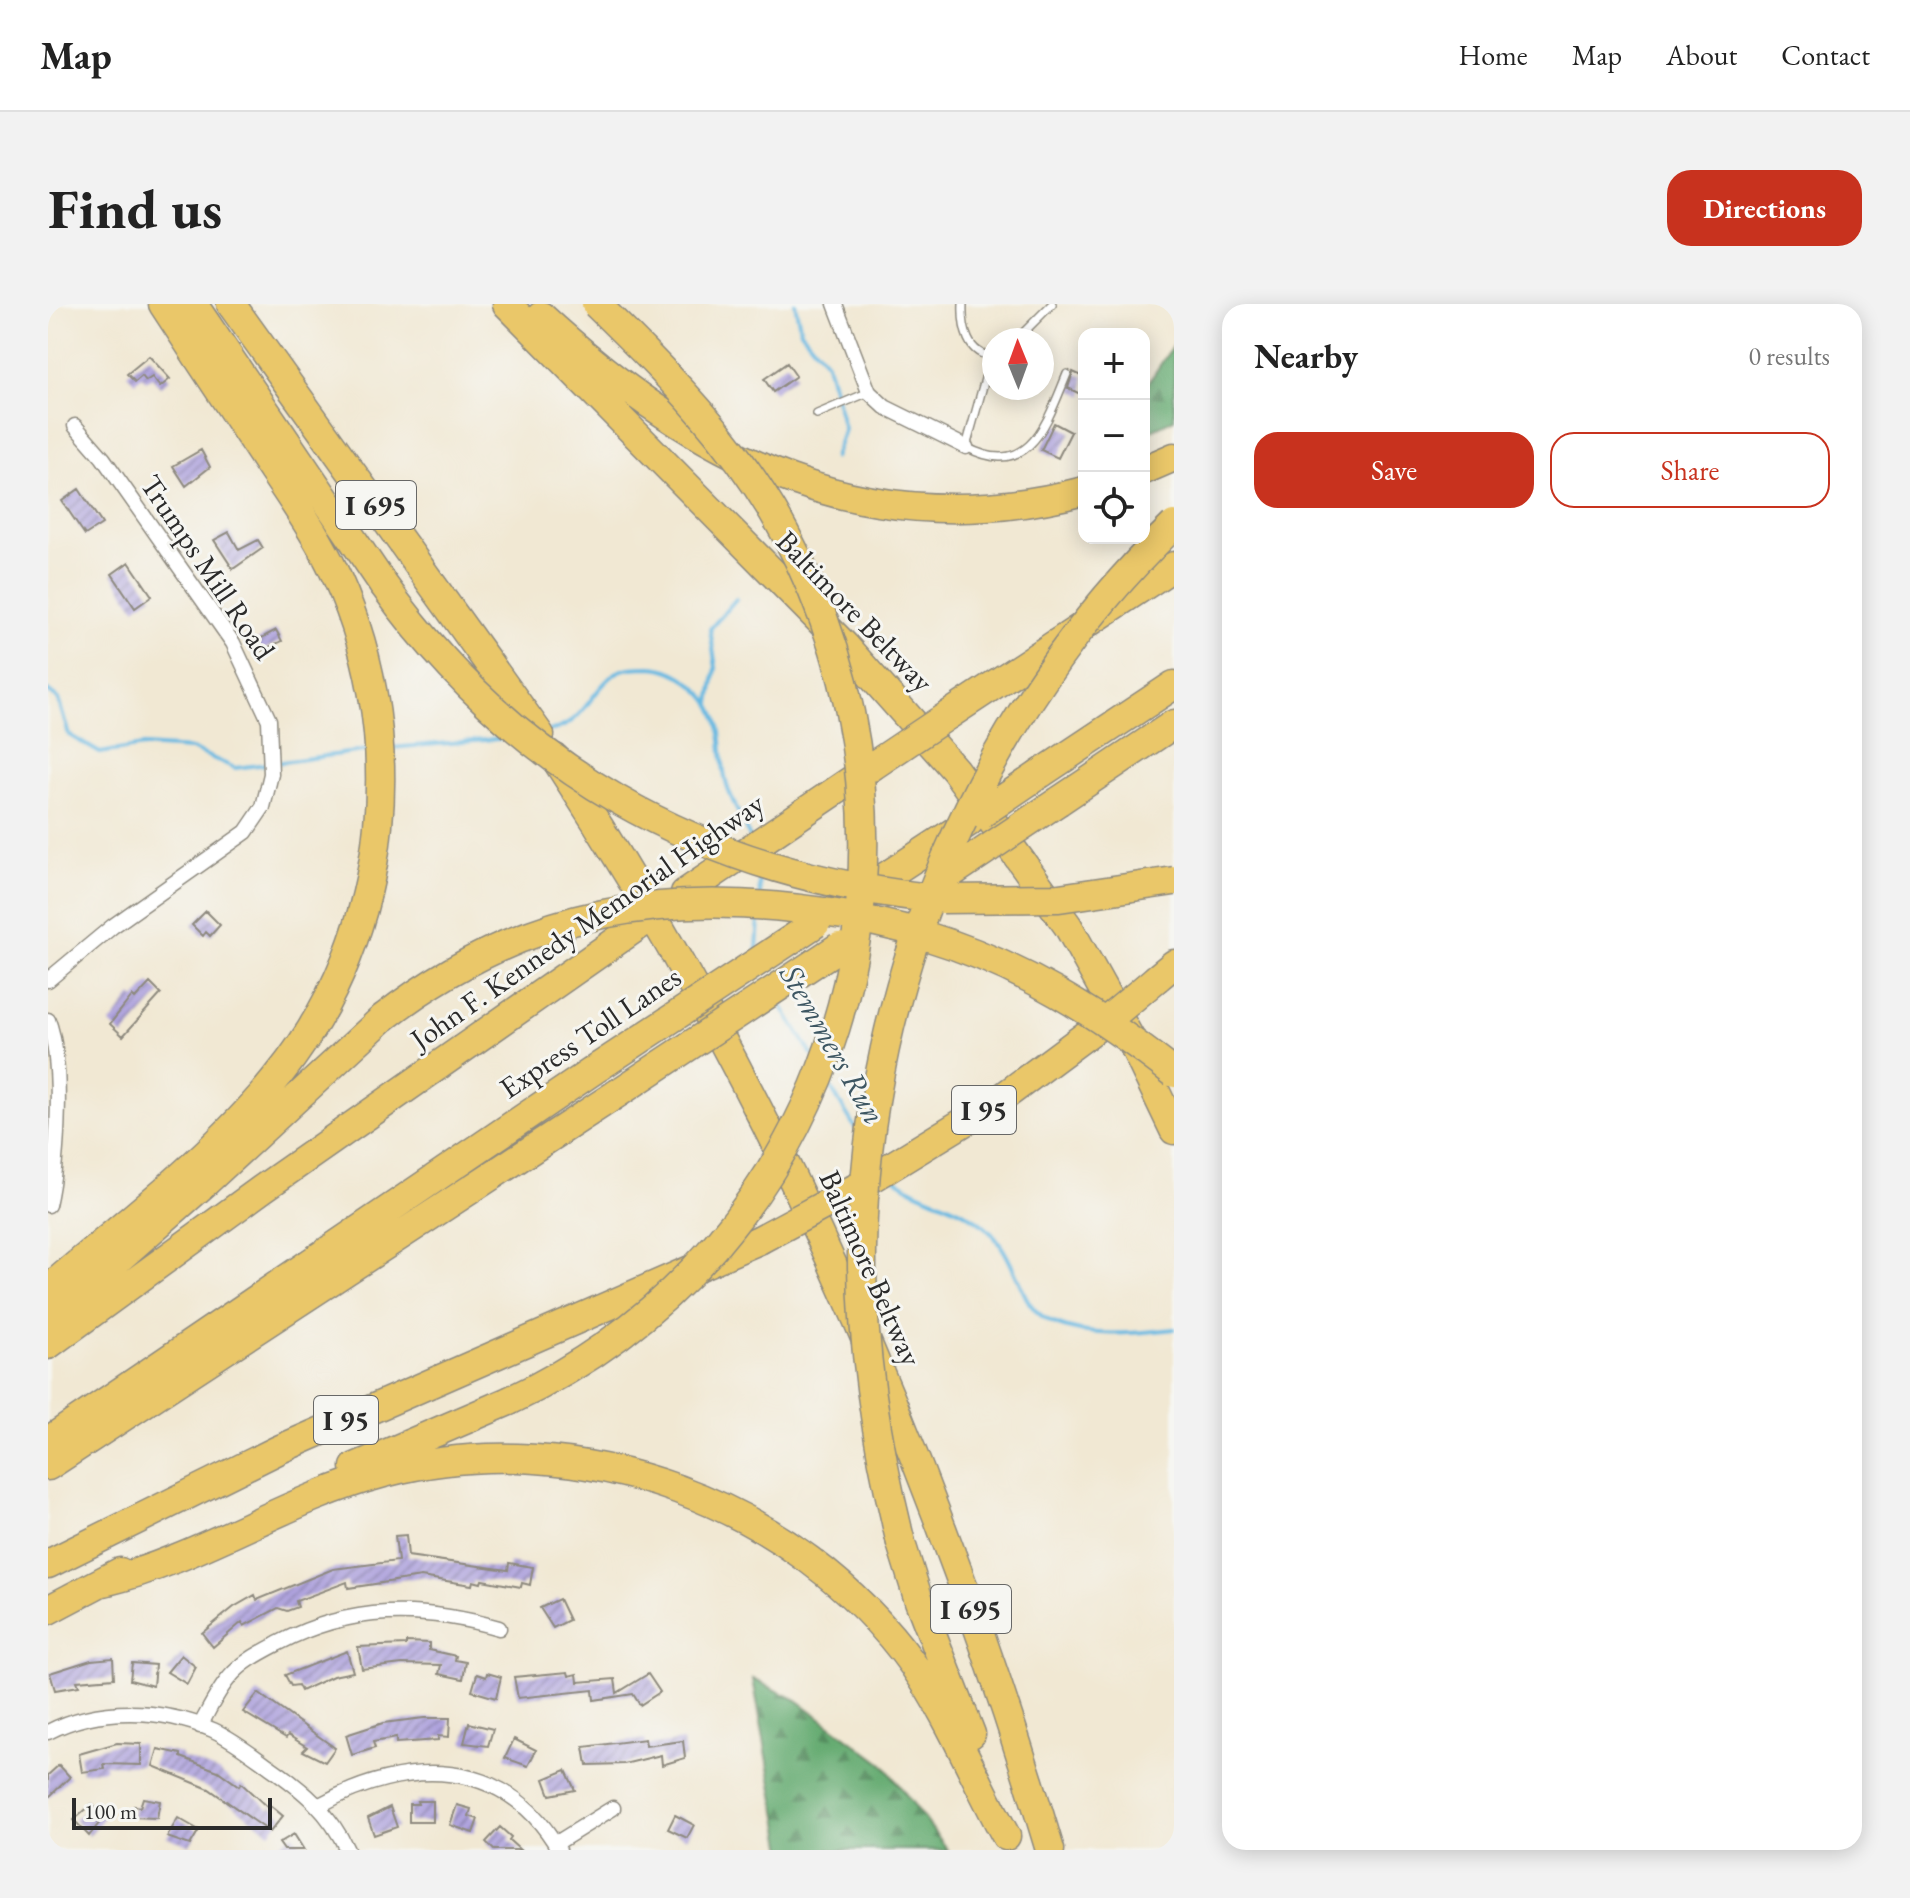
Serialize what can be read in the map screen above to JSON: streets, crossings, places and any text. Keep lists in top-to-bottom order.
{
  "streets": {
    "highway": [
      "I 695",
      "Baltimore Beltway",
      "John F. Kennedy Memorial Highway",
      "Express Toll Lanes",
      "I 95"
    ],
    "street": ["Trumps Mill Road"]
  },
  "water": ["Stemmers Run"],
  "scale_bar": "100 m",
  "north": "top",
  "page": {
    "header": "Map",
    "nav": [
      "Home",
      "Map",
      "About",
      "Contact"
    ],
    "buttons": [
      "Directions",
      ["Save", "Share"]
    ],
    "title": "Find us",
    "heading": ["Nearby", "0 results"],
    "map_buttons": ["+", "−"],
    "scale": "100 m"
  }
}
